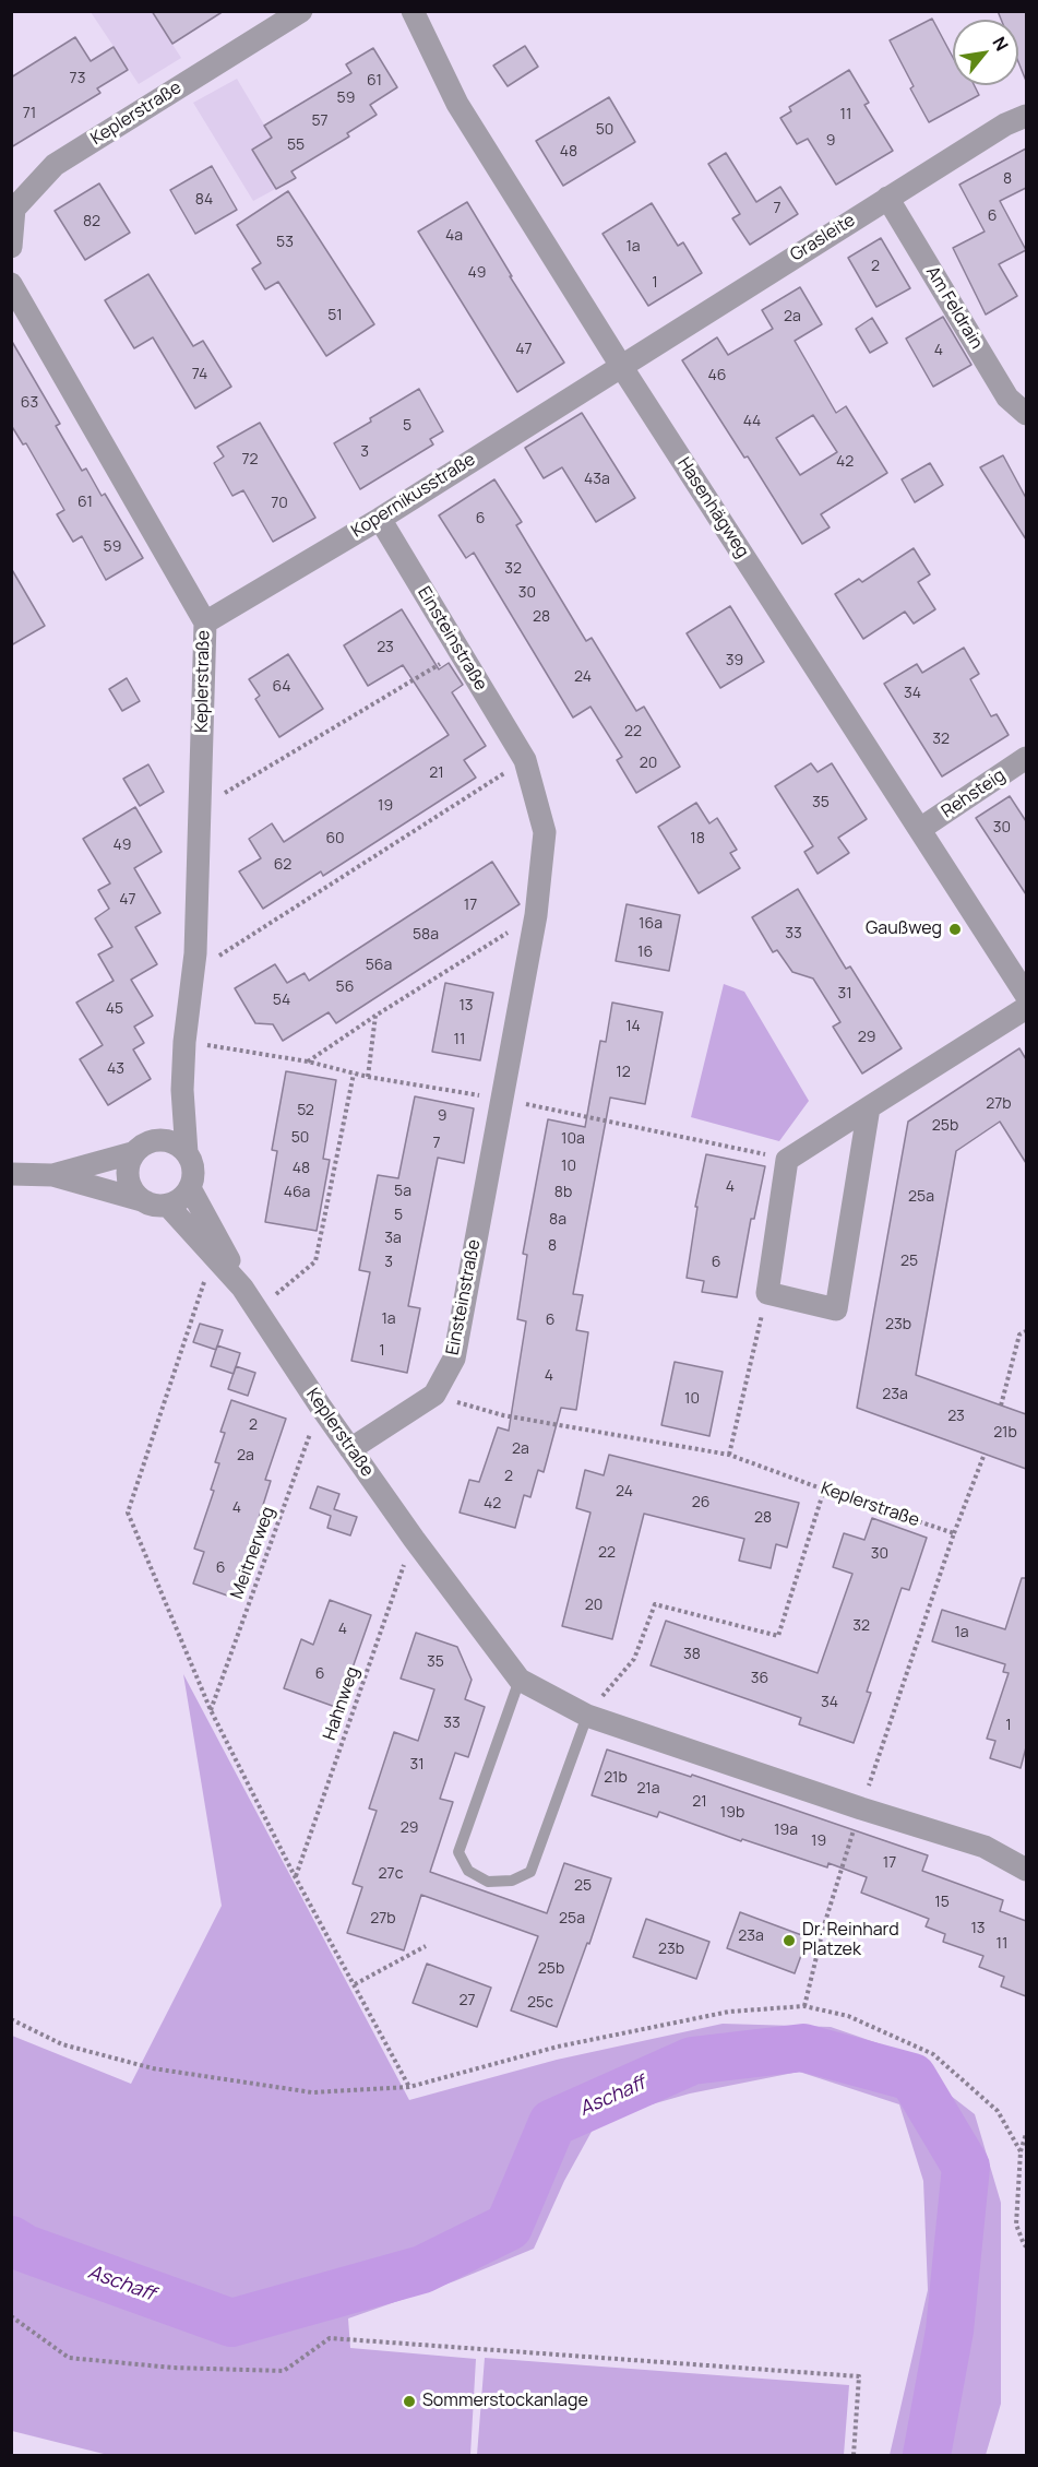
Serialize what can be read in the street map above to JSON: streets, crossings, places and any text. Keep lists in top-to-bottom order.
{
  "streets": {
    "street": [
      "Keplerstraße",
      "Grasleite",
      "Am Feldrain",
      "Kopernikusstraße",
      "Hasenhägweg",
      "Einsteinstraße",
      "Rehsteig"
    ],
    "path": ["Meitnerweg", "Hahnweg"]
  },
  "crossings": [
    ["Keplerstraße", "Kopernikusstraße"],
    ["Keplerstraße", "Einsteinstraße"],
    ["Keplerstraße", "Meitnerweg"],
    ["Keplerstraße", "Hahnweg"],
    ["Grasleite", "Am Feldrain"],
    ["Grasleite", "Kopernikusstraße"],
    ["Grasleite", "Hasenhägweg"],
    ["Kopernikusstraße", "Hasenhägweg"],
    ["Kopernikusstraße", "Einsteinstraße"],
    ["Hasenhägweg", "Rehsteig"]
  ],
  "water": ["Aschaff"],
  "places": ["Gaußweg", "Dr. Reinhard Platzek", "Sommerstockanlage"],
  "house_numbers": [
    "73",
    "61",
    "59",
    "71",
    "11",
    "57",
    "50",
    "9",
    "55",
    "48",
    "8",
    "84",
    "7",
    "6",
    "82",
    "4a",
    "53",
    "1a",
    "2",
    "49",
    "1",
    "51",
    "2a",
    "47",
    "4",
    "74",
    "46",
    "63",
    "44",
    "5",
    "3",
    "72",
    "42",
    "43a",
    "61",
    "70",
    "6",
    "59",
    "32",
    "30",
    "28",
    "23",
    "39",
    "24",
    "64",
    "34",
    "22",
    "32",
    "20",
    "21",
    "35",
    "19",
    "30",
    "60",
    "18",
    "49",
    "62",
    "47",
    "17",
    "16a",
    "33",
    "58a",
    "16",
    "56a",
    "56",
    "31",
    "54",
    "13",
    "45",
    "14",
    "29",
    "11",
    "43",
    "12",
    "27b",
    "52",
    "9",
    "25b",
    "50",
    "10a",
    "7",
    "10",
    "48",
    "4",
    "5a",
    "46a",
    "8b",
    "25a",
    "5",
    "8a",
    "3a",
    "8",
    "25",
    "3",
    "6",
    "1a",
    "6",
    "23b",
    "1",
    "4",
    "23a",
    "10",
    "23",
    "2",
    "21b",
    "2a",
    "2a",
    "2",
    "24",
    "26",
    "42",
    "4",
    "28",
    "22",
    "30",
    "6",
    "20",
    "32",
    "4",
    "1a",
    "38",
    "35",
    "6",
    "36",
    "34",
    "33",
    "1",
    "31",
    "21b",
    "21a",
    "21",
    "19b",
    "29",
    "19a",
    "19",
    "17",
    "27c",
    "25",
    "15",
    "27b",
    "25a",
    "13",
    "23a",
    "11",
    "23b",
    "25b",
    "27",
    "25c"
  ],
  "north": "top right"
}
